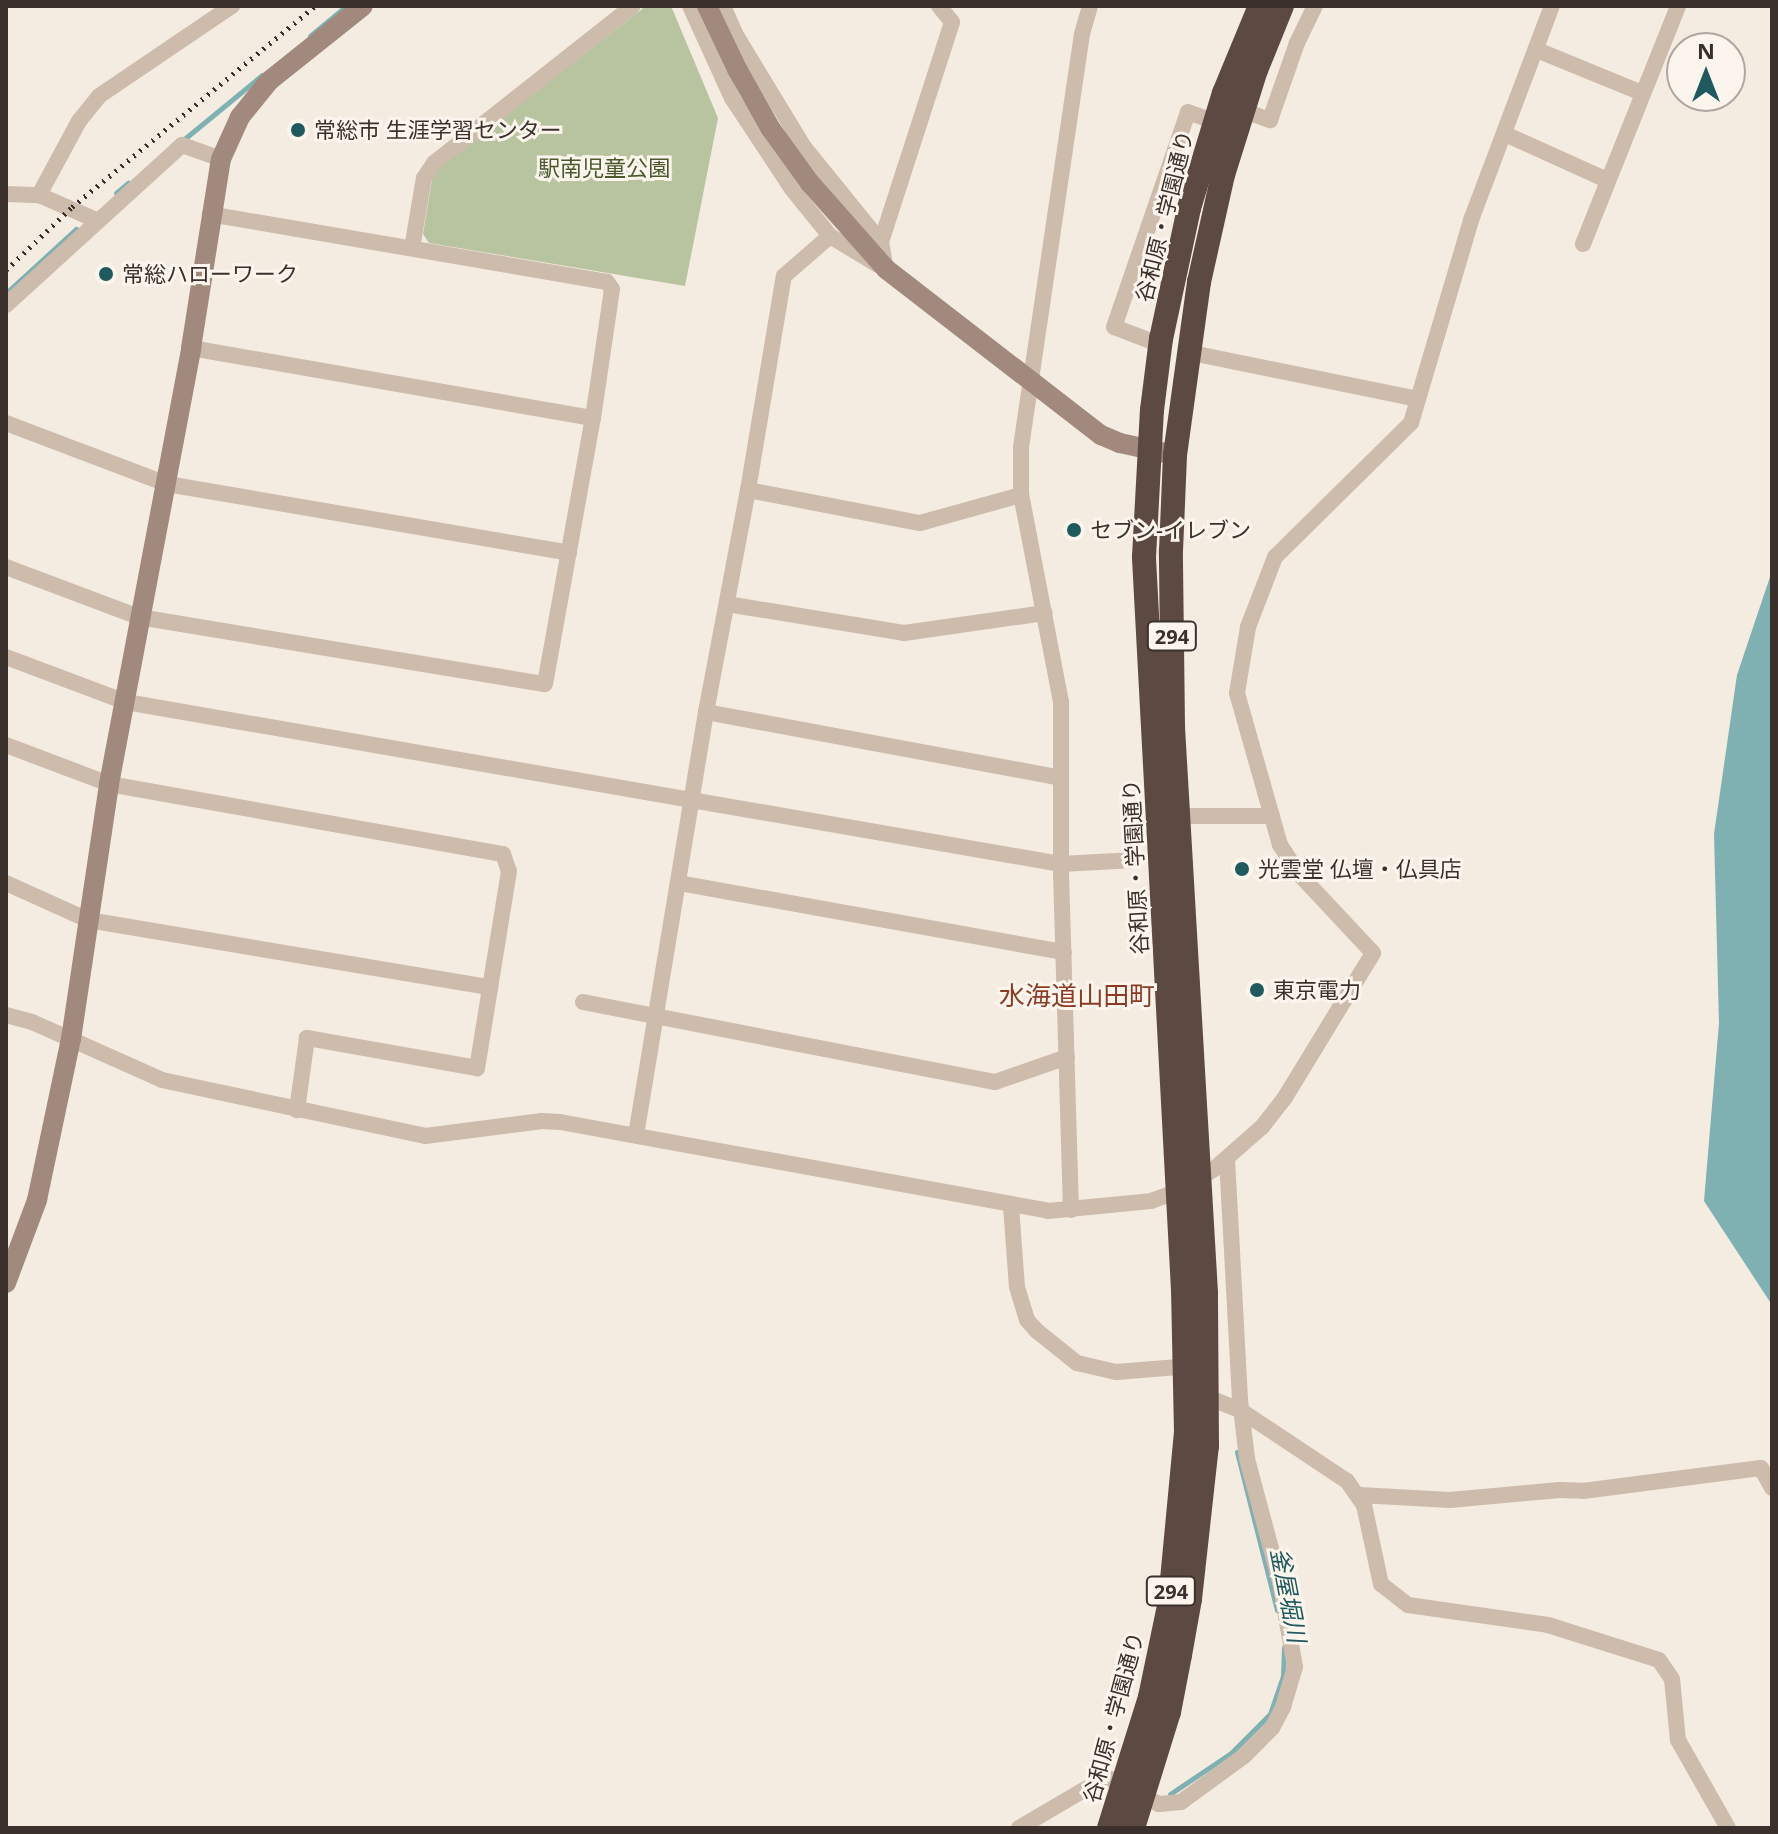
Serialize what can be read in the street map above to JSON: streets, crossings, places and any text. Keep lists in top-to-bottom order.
{
  "streets": {
    "highway": ["谷和原・学園通り", "294"]
  },
  "districts": ["水海道山田町"],
  "water": ["釜屋堀川"],
  "parks": ["駅南児童公園"],
  "places": [
    "常総市 生涯学習センター",
    "常総ハローワーク",
    "セブン-イレブン",
    "光雲堂 仏壇・仏具店",
    "東京電力"
  ],
  "north": "top"
}
